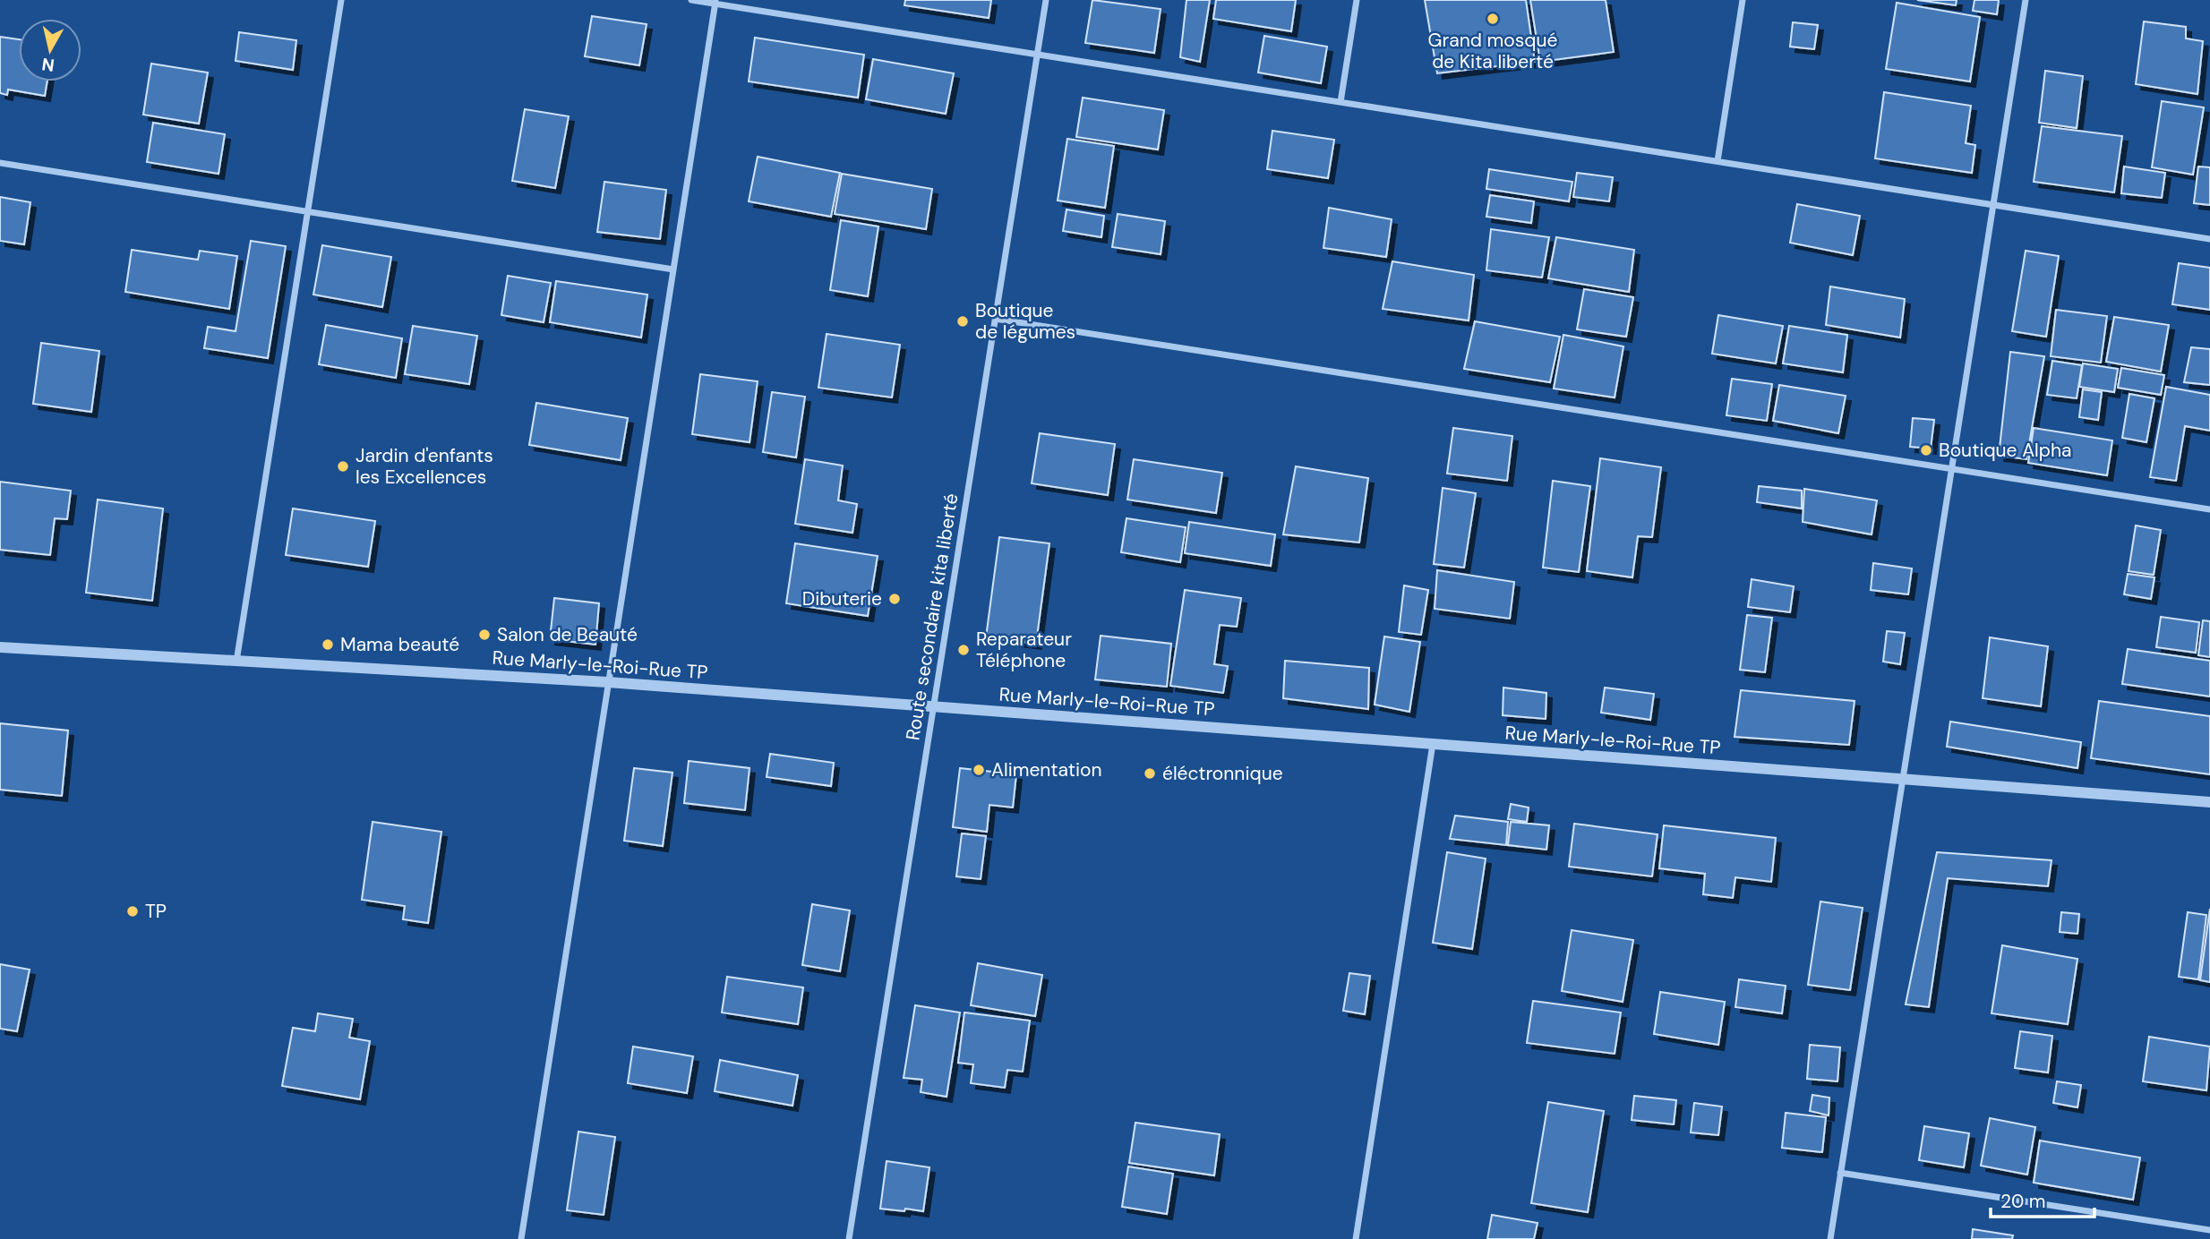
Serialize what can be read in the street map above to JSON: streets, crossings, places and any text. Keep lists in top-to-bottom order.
{
  "streets": {
    "street": ["Route secondaire kita liberté", "Rue Marly-le-Roi-Rue TP"]
  },
  "crossings": [
    ["Route secondaire kita liberté", "Rue Marly-le-Roi-Rue TP"]
  ],
  "places": [
    "Grand mosqué de Kita liberté",
    "Boutique de légumes",
    "Boutique Alpha",
    "Jardin d'enfants les Excellences",
    "Dibuterie",
    "Salon de Beauté",
    "Mama beauté",
    "Reparateur Téléphone",
    "Alimentation",
    "éléctronnique",
    "TP"
  ],
  "scale_bar": "20 m",
  "north": "bottom"
}
